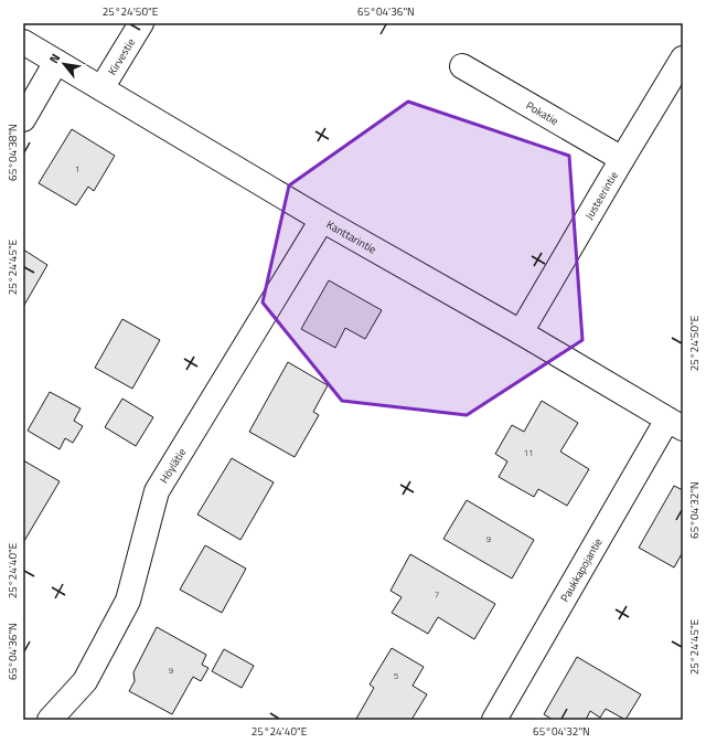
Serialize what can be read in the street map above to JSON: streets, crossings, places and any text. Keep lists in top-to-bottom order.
{
  "streets": {
    "street": [
      "Kirvestie",
      "Pokatie",
      "Justeerintie",
      "Kanttarintie",
      "Höylätie",
      "Paukkapojantie"
    ]
  },
  "crossings": [
    ["Kirvestie", "Kanttarintie"],
    ["Pokatie", "Justeerintie"],
    ["Justeerintie", "Kanttarintie"],
    ["Kanttarintie", "Höylätie"],
    ["Kanttarintie", "Paukkapojantie"]
  ],
  "house_numbers": [
    "1",
    "11",
    "9",
    "7",
    "9",
    "5"
  ],
  "north": "top left",
  "coordinates": [
    "25°24'50\"E",
    "65°04'36\"N",
    "65°04'38\"N",
    "25°24'45\"E",
    "65°04'32\"N",
    "25°24'40\"E"
  ]
}
